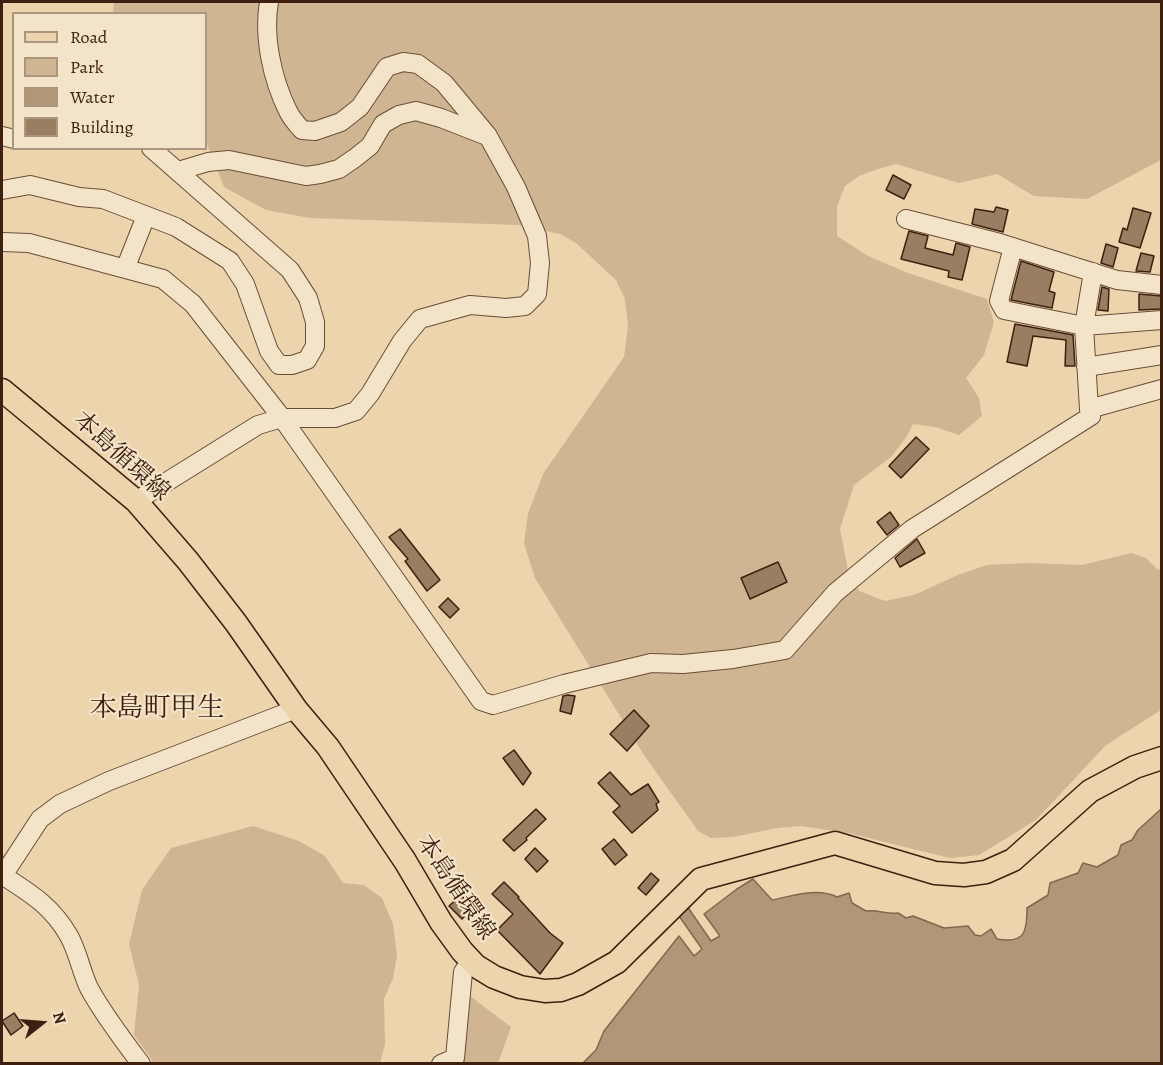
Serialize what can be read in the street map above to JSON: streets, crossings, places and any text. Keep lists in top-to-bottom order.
{
  "streets": {
    "main road": ["本島循環線"]
  },
  "districts": ["本島町甲生"],
  "legend": [
    "Road",
    "Park",
    "Water",
    "Building"
  ],
  "north": "right"
}
